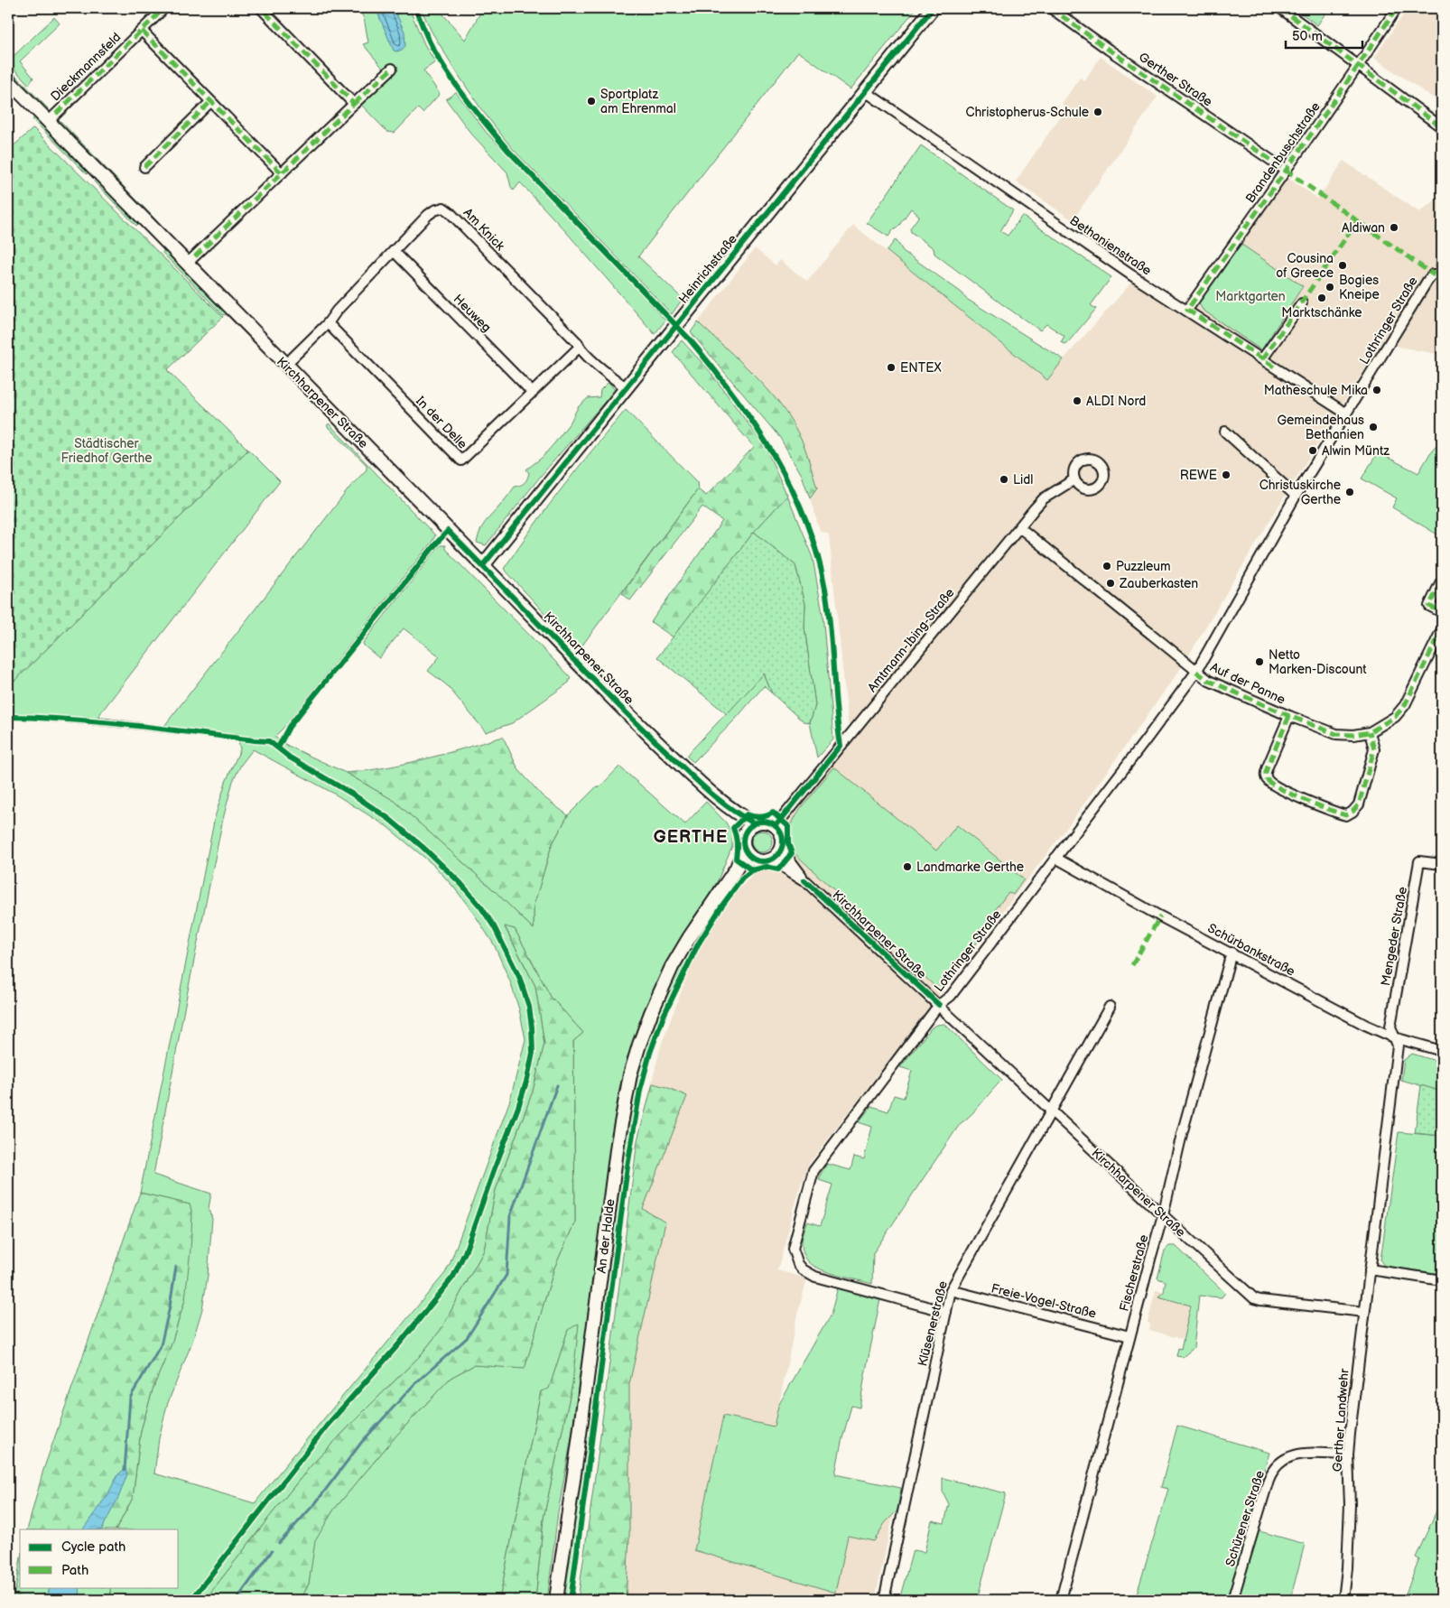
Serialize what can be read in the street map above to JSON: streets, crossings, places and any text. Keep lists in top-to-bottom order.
{
  "streets": {
    "street": [
      "Dieckmannsfeld",
      "Gerther Straße",
      "Brandenbuschstraße",
      "Am Knick",
      "Bethanienstraße",
      "Heinrichstraße",
      "Heuweg",
      "Lothringer Straße",
      "Kirchharpener Straße",
      "In der Delle",
      "Amtmann-Ibing-Straße",
      "Auf der Panne",
      "Mengeder Straße",
      "Schürbankstraße",
      "An der Halde",
      "Fischerstraße",
      "Freie-Vogel-Straße",
      "Klüsenerstraße",
      "Gerther Landwehr",
      "Schürener Straße"
    ]
  },
  "crossings": [
    ["Dieckmannsfeld", "Kirchharpener Straße"],
    ["Gerther Straße", "Brandenbuschstraße"],
    ["Brandenbuschstraße", "Bethanienstraße"],
    ["Am Knick", "Heinrichstraße"],
    ["Am Knick", "Heuweg"],
    ["Am Knick", "Kirchharpener Straße"],
    ["Am Knick", "In der Delle"],
    ["Bethanienstraße", "Heinrichstraße"],
    ["Bethanienstraße", "Lothringer Straße"],
    ["Heinrichstraße", "Kirchharpener Straße"],
    ["Heuweg", "In der Delle"],
    ["Lothringer Straße", "Kirchharpener Straße"],
    ["Lothringer Straße", "Auf der Panne"],
    ["Lothringer Straße", "Schürbankstraße"],
    ["Lothringer Straße", "Klüsenerstraße"],
    ["Kirchharpener Straße", "Amtmann-Ibing-Straße"],
    ["Kirchharpener Straße", "An der Halde"],
    ["Kirchharpener Straße", "Fischerstraße"],
    ["Kirchharpener Straße", "Klüsenerstraße"],
    ["Kirchharpener Straße", "Gerther Landwehr"],
    ["Amtmann-Ibing-Straße", "An der Halde"],
    ["Mengeder Straße", "Schürbankstraße"],
    ["Mengeder Straße", "Gerther Landwehr"],
    ["Schürbankstraße", "Fischerstraße"],
    ["Schürbankstraße", "Gerther Landwehr"],
    ["Fischerstraße", "Freie-Vogel-Straße"],
    ["Freie-Vogel-Straße", "Klüsenerstraße"],
    ["Gerther Landwehr", "Schürener Straße"]
  ],
  "districts": ["GERTHE"],
  "parks": ["Marktgarten", "Städtischer Friedhof Gerthe"],
  "places": [
    "Sportplatz am Ehrenmal",
    "Christopherus-Schule",
    "Aldiwan",
    "Cousina of Greece",
    "Bogies Kneipe",
    "Marktschänke",
    "ENTEX",
    "Matheschule Mika",
    "ALDI Nord",
    "Gemeindehaus Bethanien",
    "Alwin Müntz",
    "REWE",
    "Lidl",
    "Christuskirche Gerthe",
    "Puzzleum",
    "Zauberkasten",
    "Netto Marken-Discount",
    "Landmarke Gerthe"
  ],
  "legend": ["Cycle path", "Path"],
  "scale_bar": "50 m"
}
